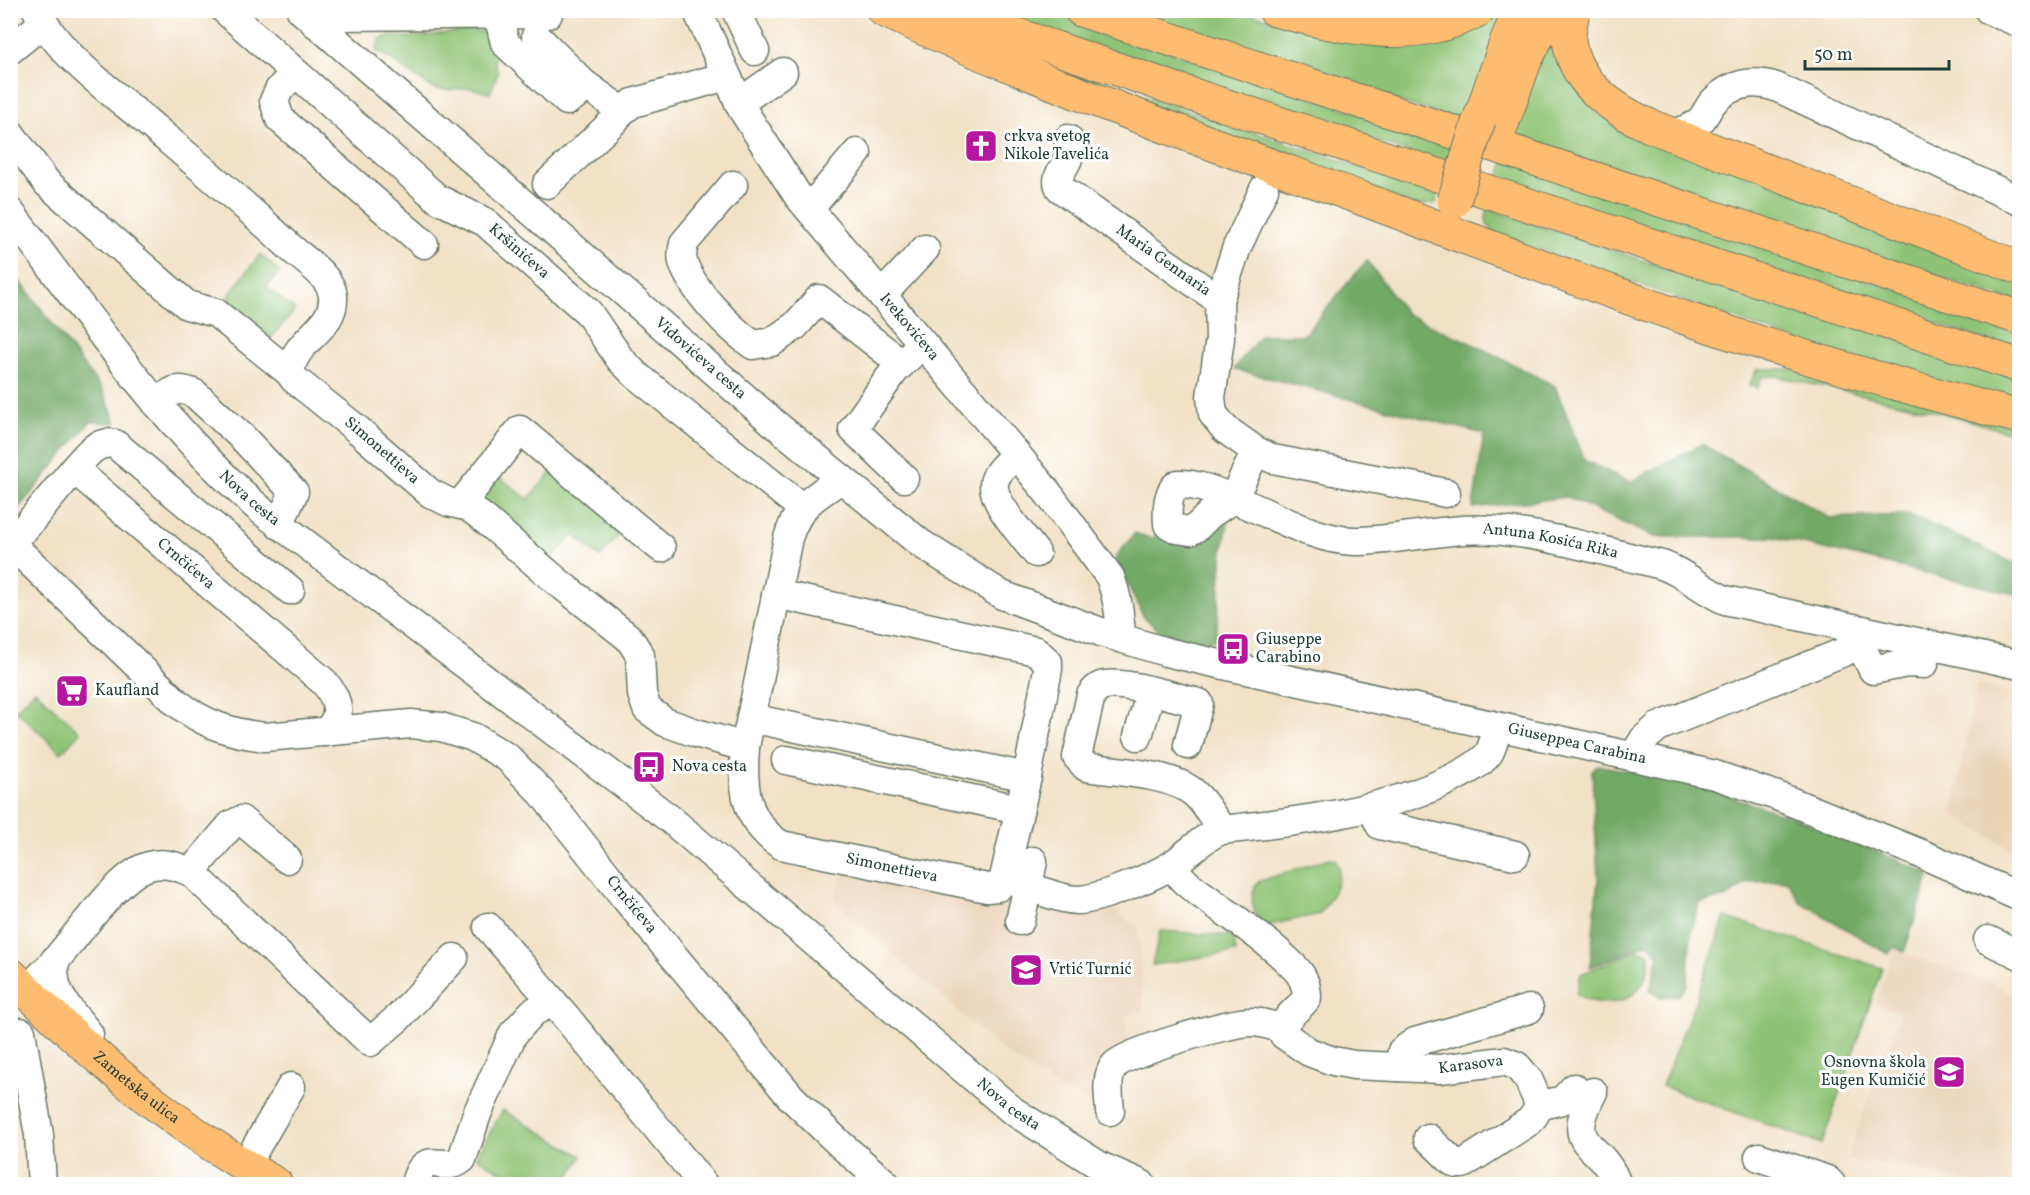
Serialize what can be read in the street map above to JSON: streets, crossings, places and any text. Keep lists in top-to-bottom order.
{
  "streets": {
    "main road": ["Zametska ulica"],
    "street": [
      "Kršinićeva",
      "Maria Gennaria",
      "Ivekovićeva",
      "Vidovićeva cesta",
      "Simonettieva",
      "Nova cesta",
      "Antuna Kosića Rika",
      "Crnčićeva",
      "Giuseppea Carabina",
      "Karasova"
    ]
  },
  "crossings": [
    ["Kršinićeva", "Simonettieva"],
    ["Ivekovićeva", "Vidovićeva cesta"],
    ["Ivekovićeva", "Giuseppea Carabina"],
    ["Vidovićeva cesta", "Simonettieva"],
    ["Vidovićeva cesta", "Giuseppea Carabina"]
  ],
  "places": {
    "church": ["crkva svetog Nikole Tavelića"],
    "bus stop": ["Giuseppe Carabino", "Nova cesta"],
    "supermarket": ["Kaufland"],
    "school or university": ["Vrtić Turnić", "Osnovna škola Eugen Kumičić"]
  },
  "scale_bar": "50 m"
}
